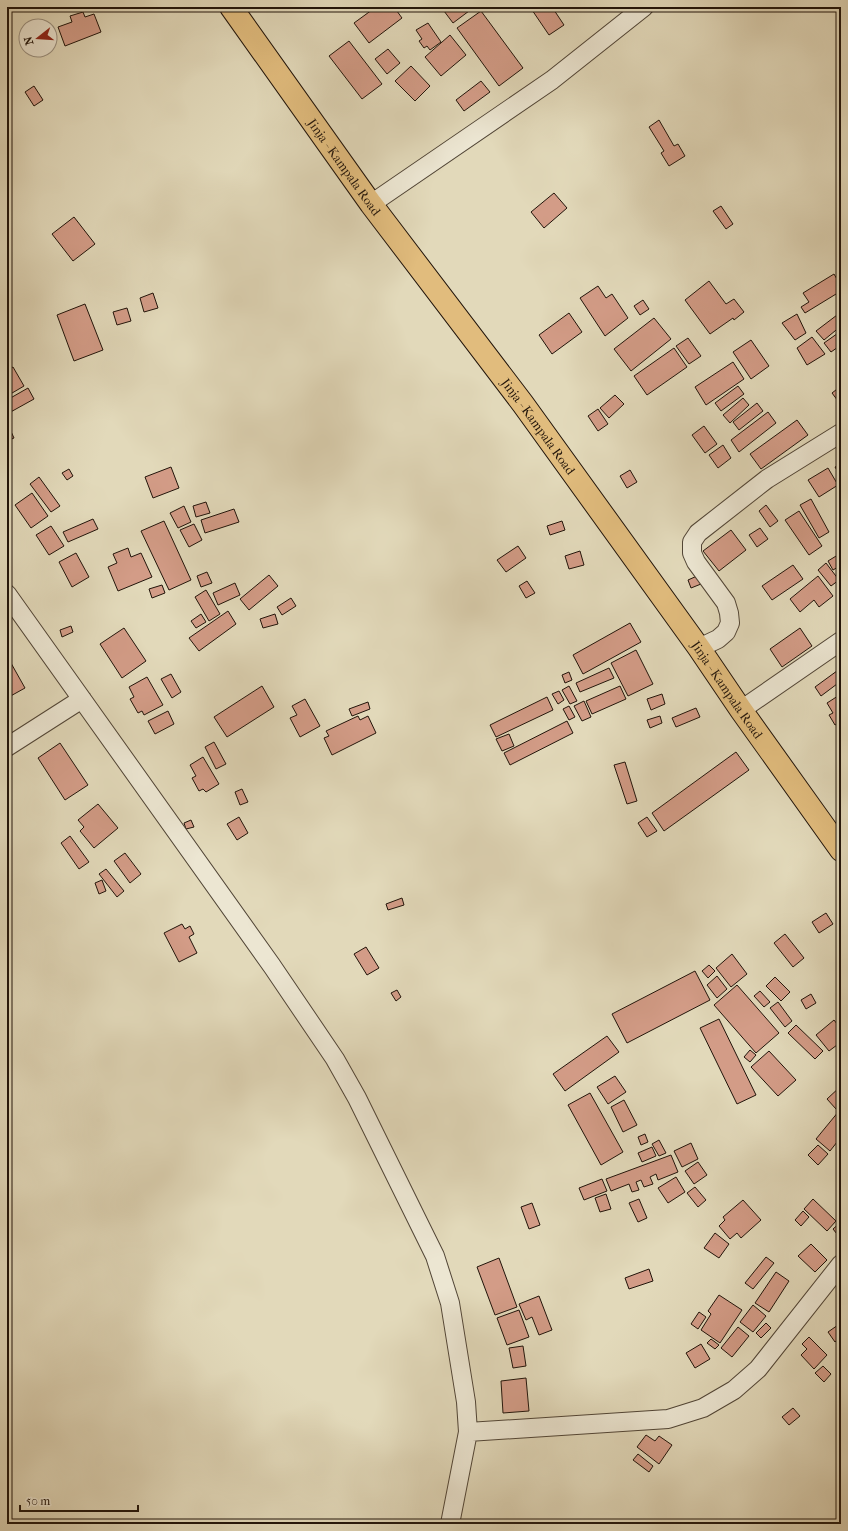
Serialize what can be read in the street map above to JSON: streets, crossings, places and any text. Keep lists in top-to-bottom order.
{
  "streets": {
    "highway": ["Jinja - Kampala Road"]
  },
  "scale_bar": "50 m",
  "north": "left"
}
